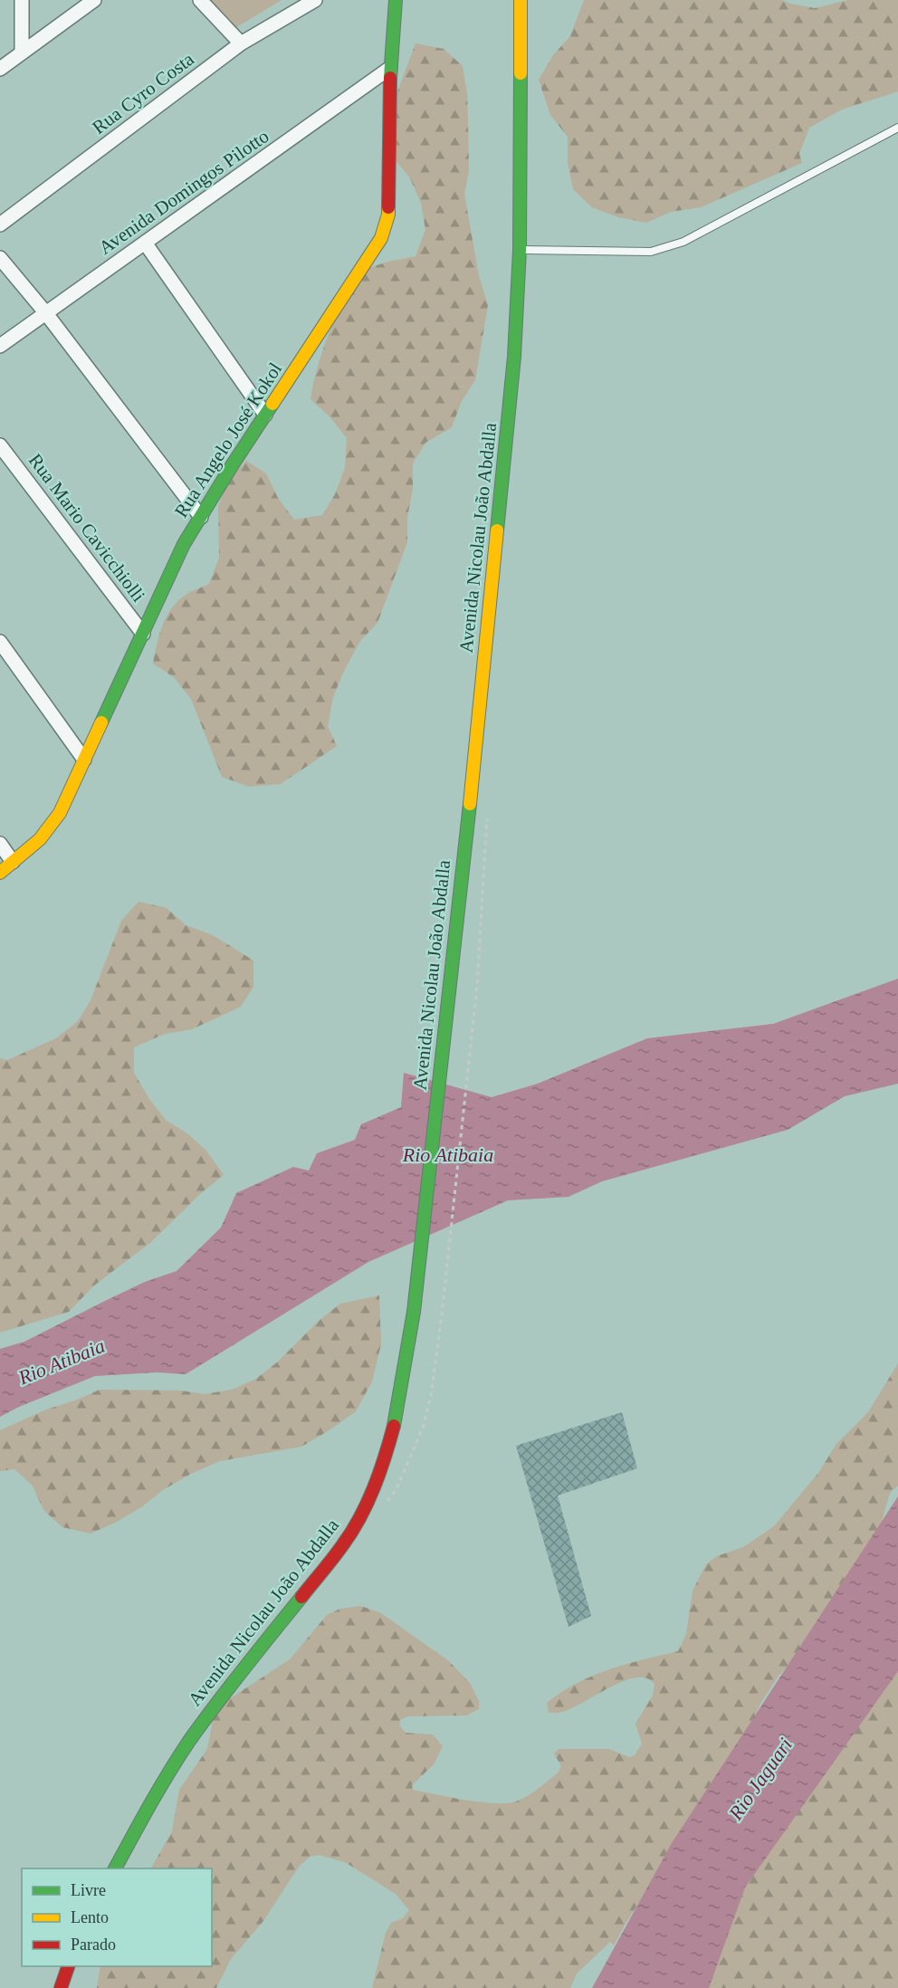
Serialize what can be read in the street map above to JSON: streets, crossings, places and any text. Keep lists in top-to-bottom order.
{
  "streets": {
    "main road": ["Rua Angelo José Kokol", "Avenida Nicolau João Abdalla"],
    "street": ["Rua Cyro Costa", "Avenida Domingos Pilotto", "Rua Mario Cavicchiolli"]
  },
  "crossings": [
    ["Avenida Domingos Pilotto", "Rua Angelo José Kokol"],
    ["Rua Angelo José Kokol", "Rua Mario Cavicchiolli"]
  ],
  "water": ["Rio Atibaia", "Rio Jaguari"],
  "legend": ["Livre", "Lento", "Parado"]
}
